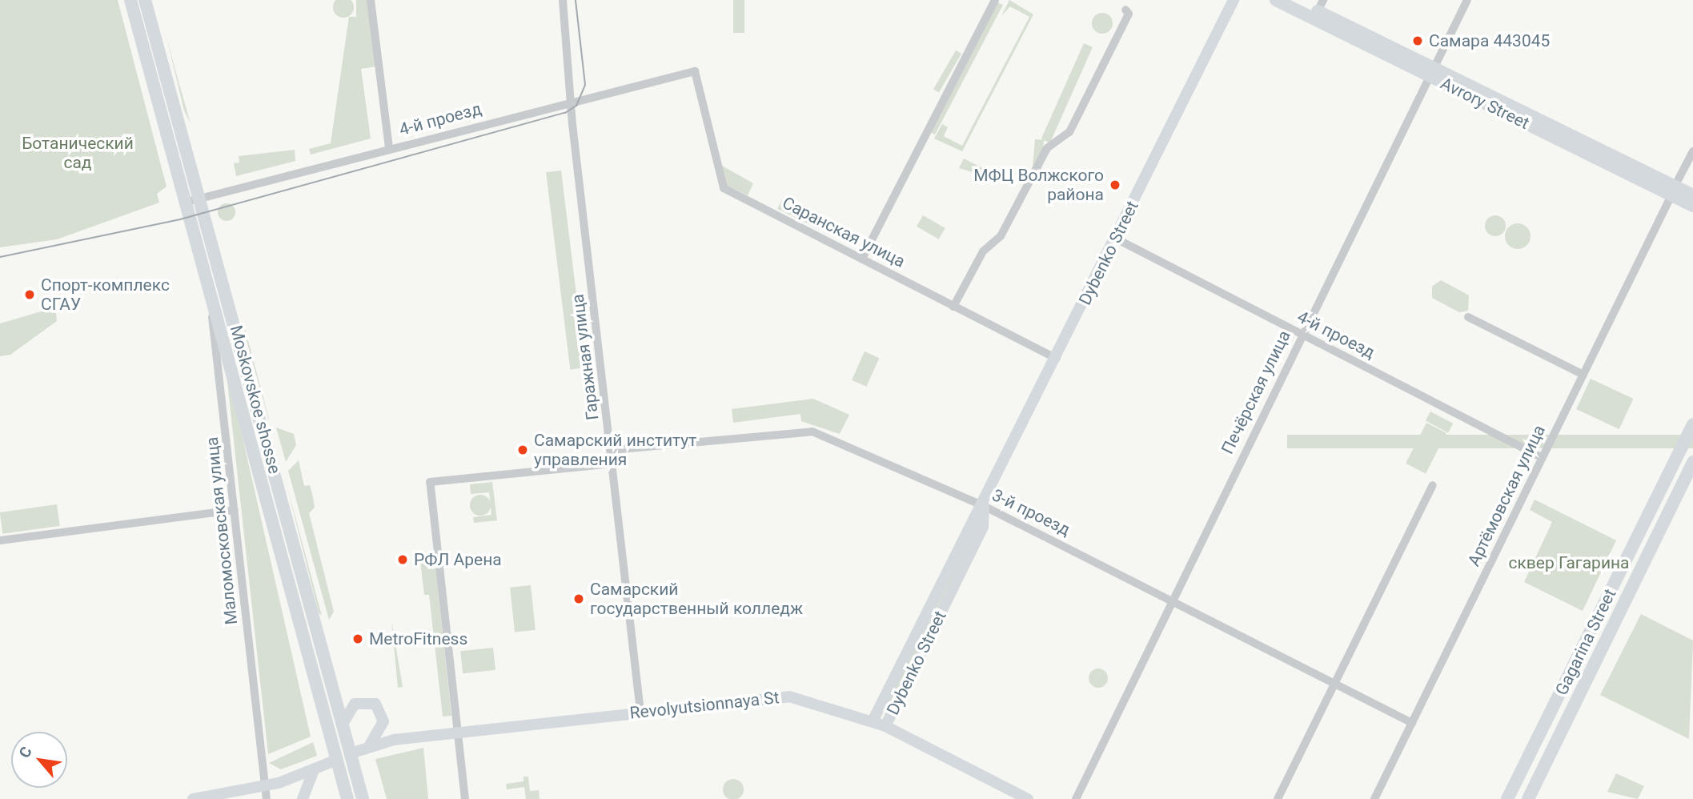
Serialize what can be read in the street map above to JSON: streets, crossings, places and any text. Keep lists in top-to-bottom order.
{
  "streets": {
    "main road": [
      "Avrory Street",
      "Dybenko Street",
      "Moskovskoe shosse",
      "Gagarina Street",
      "Revolyutsionnaya St"
    ],
    "street": [
      "4-й проезд",
      "Саранская улица",
      "Гаражная улица",
      "Печёрская улица",
      "Артёмовская улица",
      "3-й проезд",
      "Маломосковская улица"
    ]
  },
  "crossings": [
    ["Avrory Street", "Печёрская улица"],
    ["Avrory Street", "Артёмовская улица"],
    ["4-й проезд", "Саранская улица"],
    ["4-й проезд", "Dybenko Street"],
    ["4-й проезд", "Гаражная улица"],
    ["4-й проезд", "Печёрская улица"],
    ["4-й проезд", "Moskovskoe shosse"],
    ["4-й проезд", "Артёмовская улица"],
    ["Саранская улица", "Dybenko Street"],
    ["Dybenko Street", "3-й проезд"],
    ["Dybenko Street", "Revolyutsionnaya St"],
    ["Гаражная улица", "3-й проезд"],
    ["Гаражная улица", "Revolyutsionnaya St"],
    ["Печёрская улица", "3-й проезд"],
    ["Moskovskoe shosse", "Маломосковская улица"],
    ["Артёмовская улица", "3-й проезд"]
  ],
  "parks": ["Ботанический сад", "сквер Гагарина"],
  "places": [
    "Самара 443045",
    "МФЦ Волжского района",
    "Спорт-комплекс СГАУ",
    "Самарский институт управления",
    "РФЛ Арена",
    "Самарский государственный колледж",
    "MetroFitness"
  ],
  "north": "top left"
}
